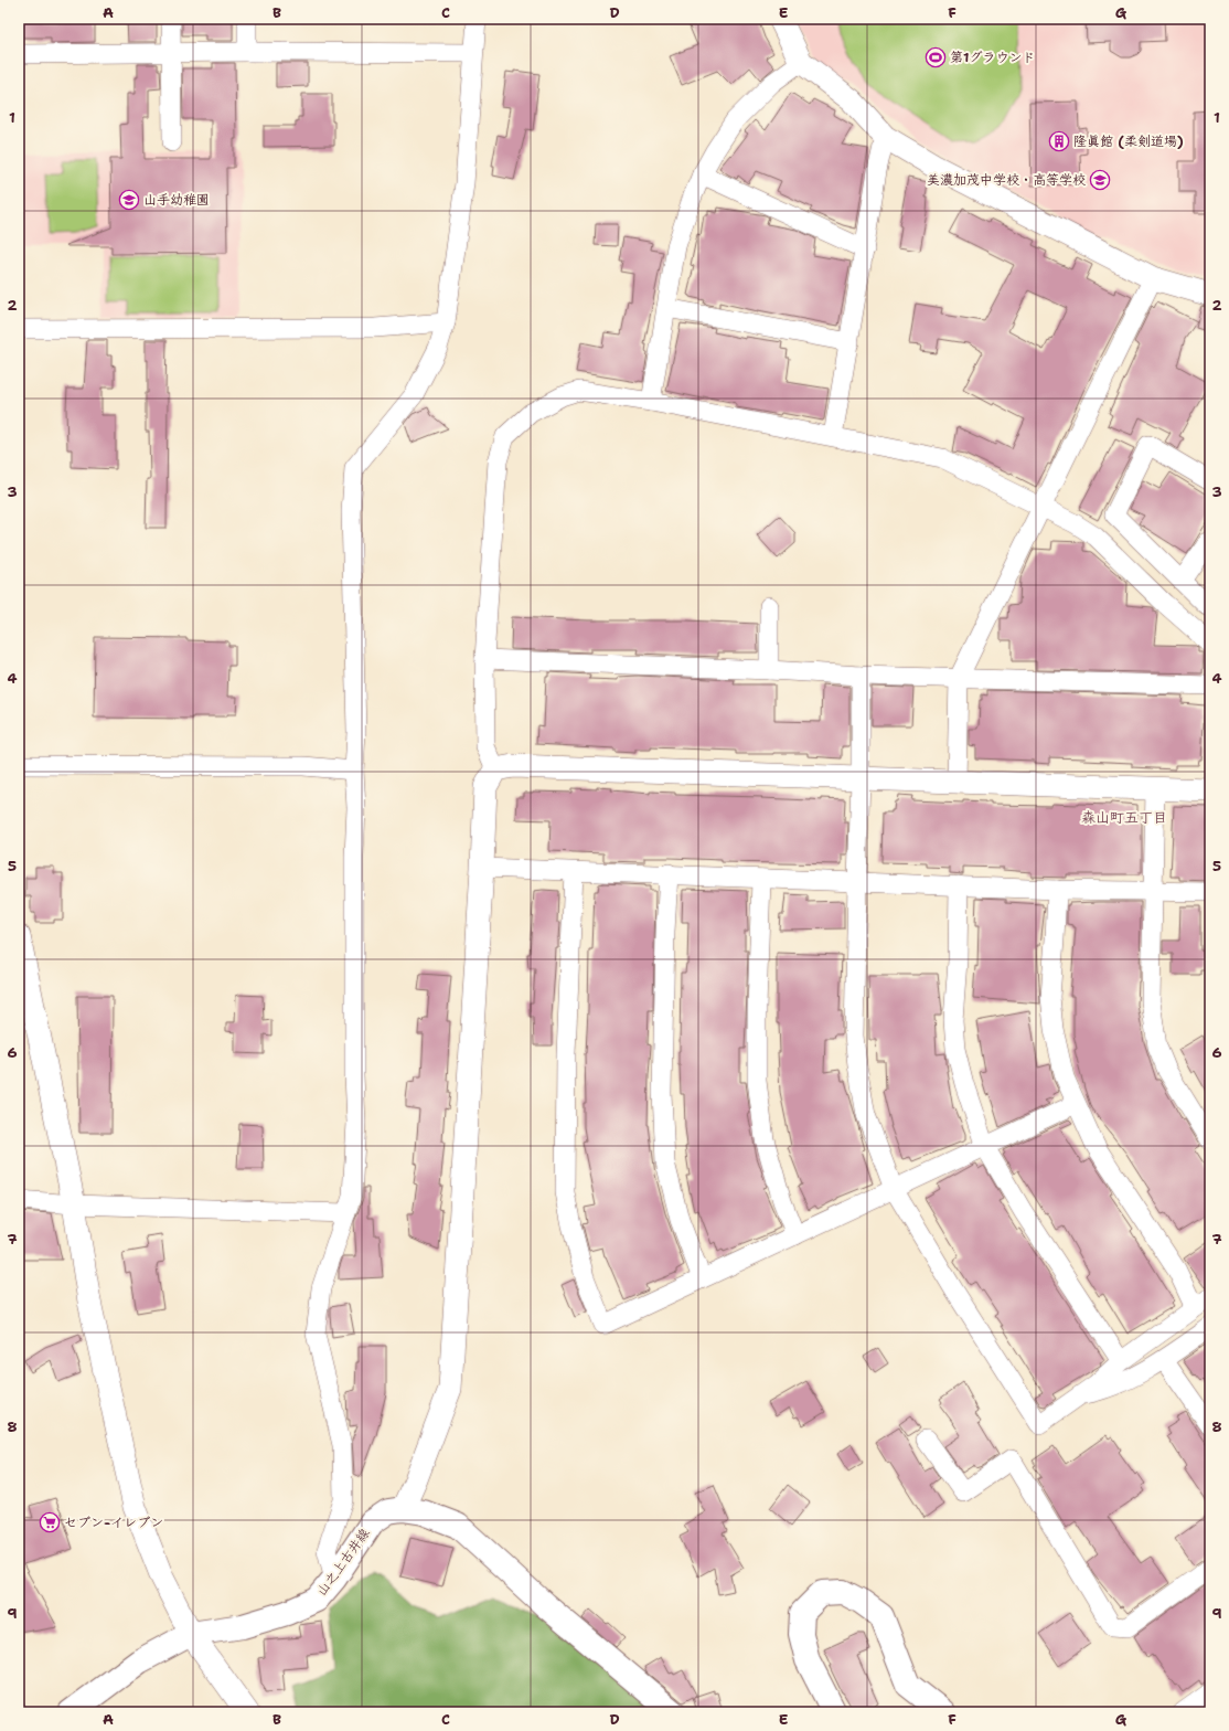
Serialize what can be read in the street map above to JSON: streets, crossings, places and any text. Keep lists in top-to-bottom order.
{
  "streets": {
    "main road": ["山之上古井線"]
  },
  "districts": ["森山町五丁目"],
  "places": {
    "sports": ["第1グラウンド"],
    "building": ["隆眞館 (柔剣道場)"],
    "school or university": ["美濃加茂中学校・高等学校", "山手幼稚園"],
    "supermarket": ["セブン-イレブン"]
  },
  "grid": {
    "columns": [
      "A",
      "B",
      "C",
      "D",
      "E",
      "F",
      "G"
    ],
    "rows": [
      "1",
      "2",
      "3",
      "4",
      "5",
      "6",
      "7",
      "8",
      "9"
    ]
  }
}
